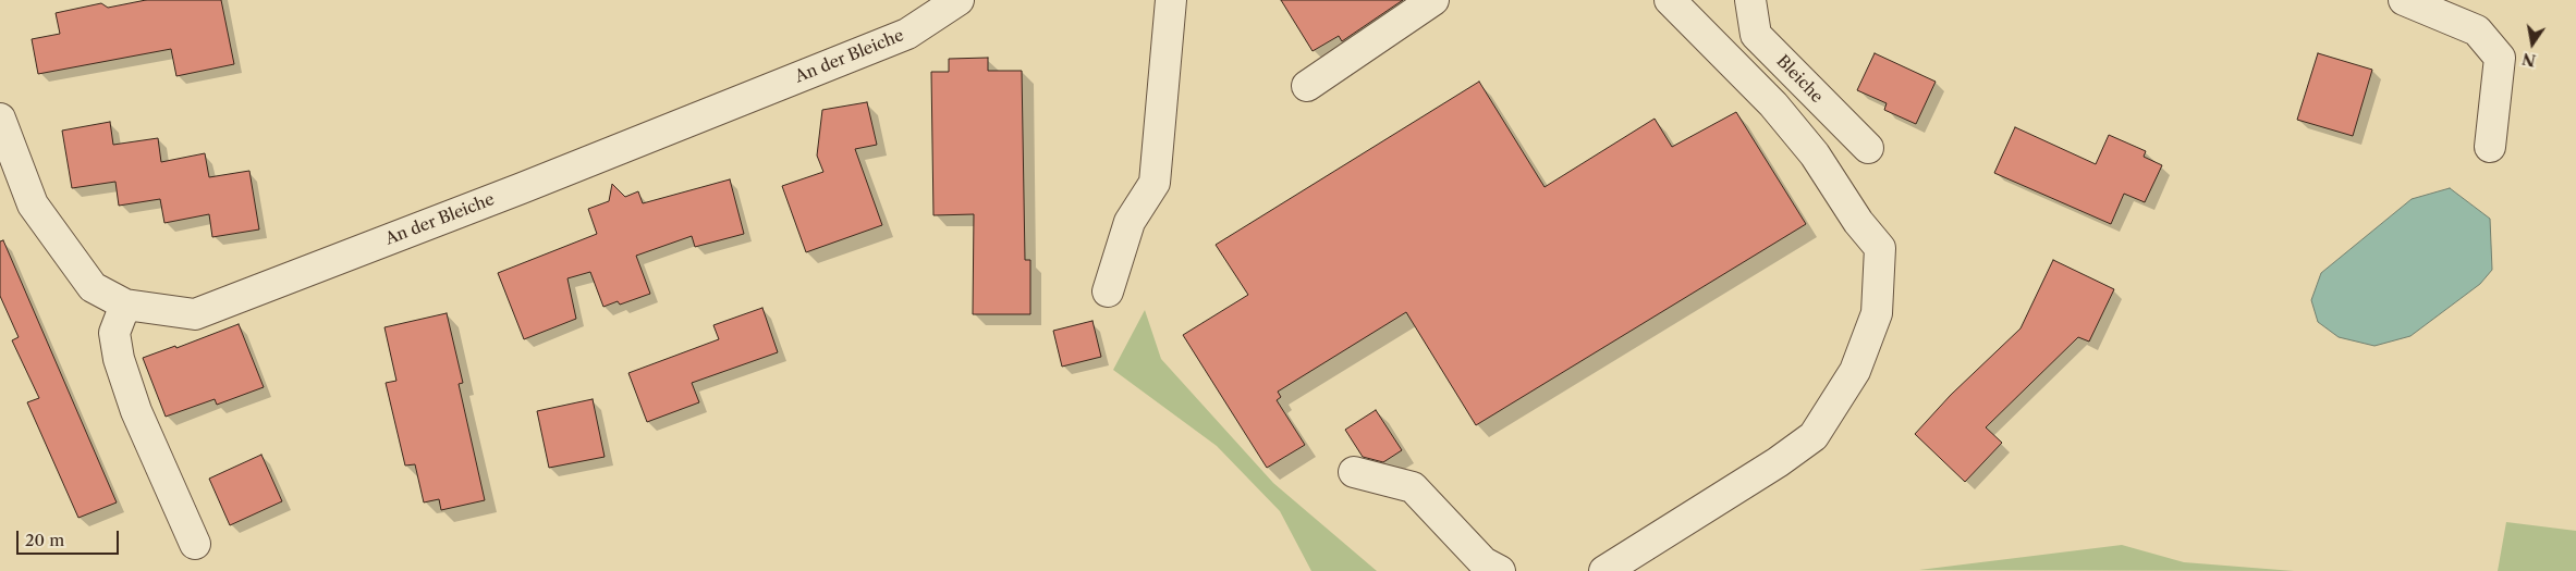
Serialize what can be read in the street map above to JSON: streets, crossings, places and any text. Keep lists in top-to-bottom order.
{
  "streets": {
    "street": ["An der Bleiche", "Bleiche"]
  },
  "scale_bar": "20 m",
  "north": "bottom"
}
